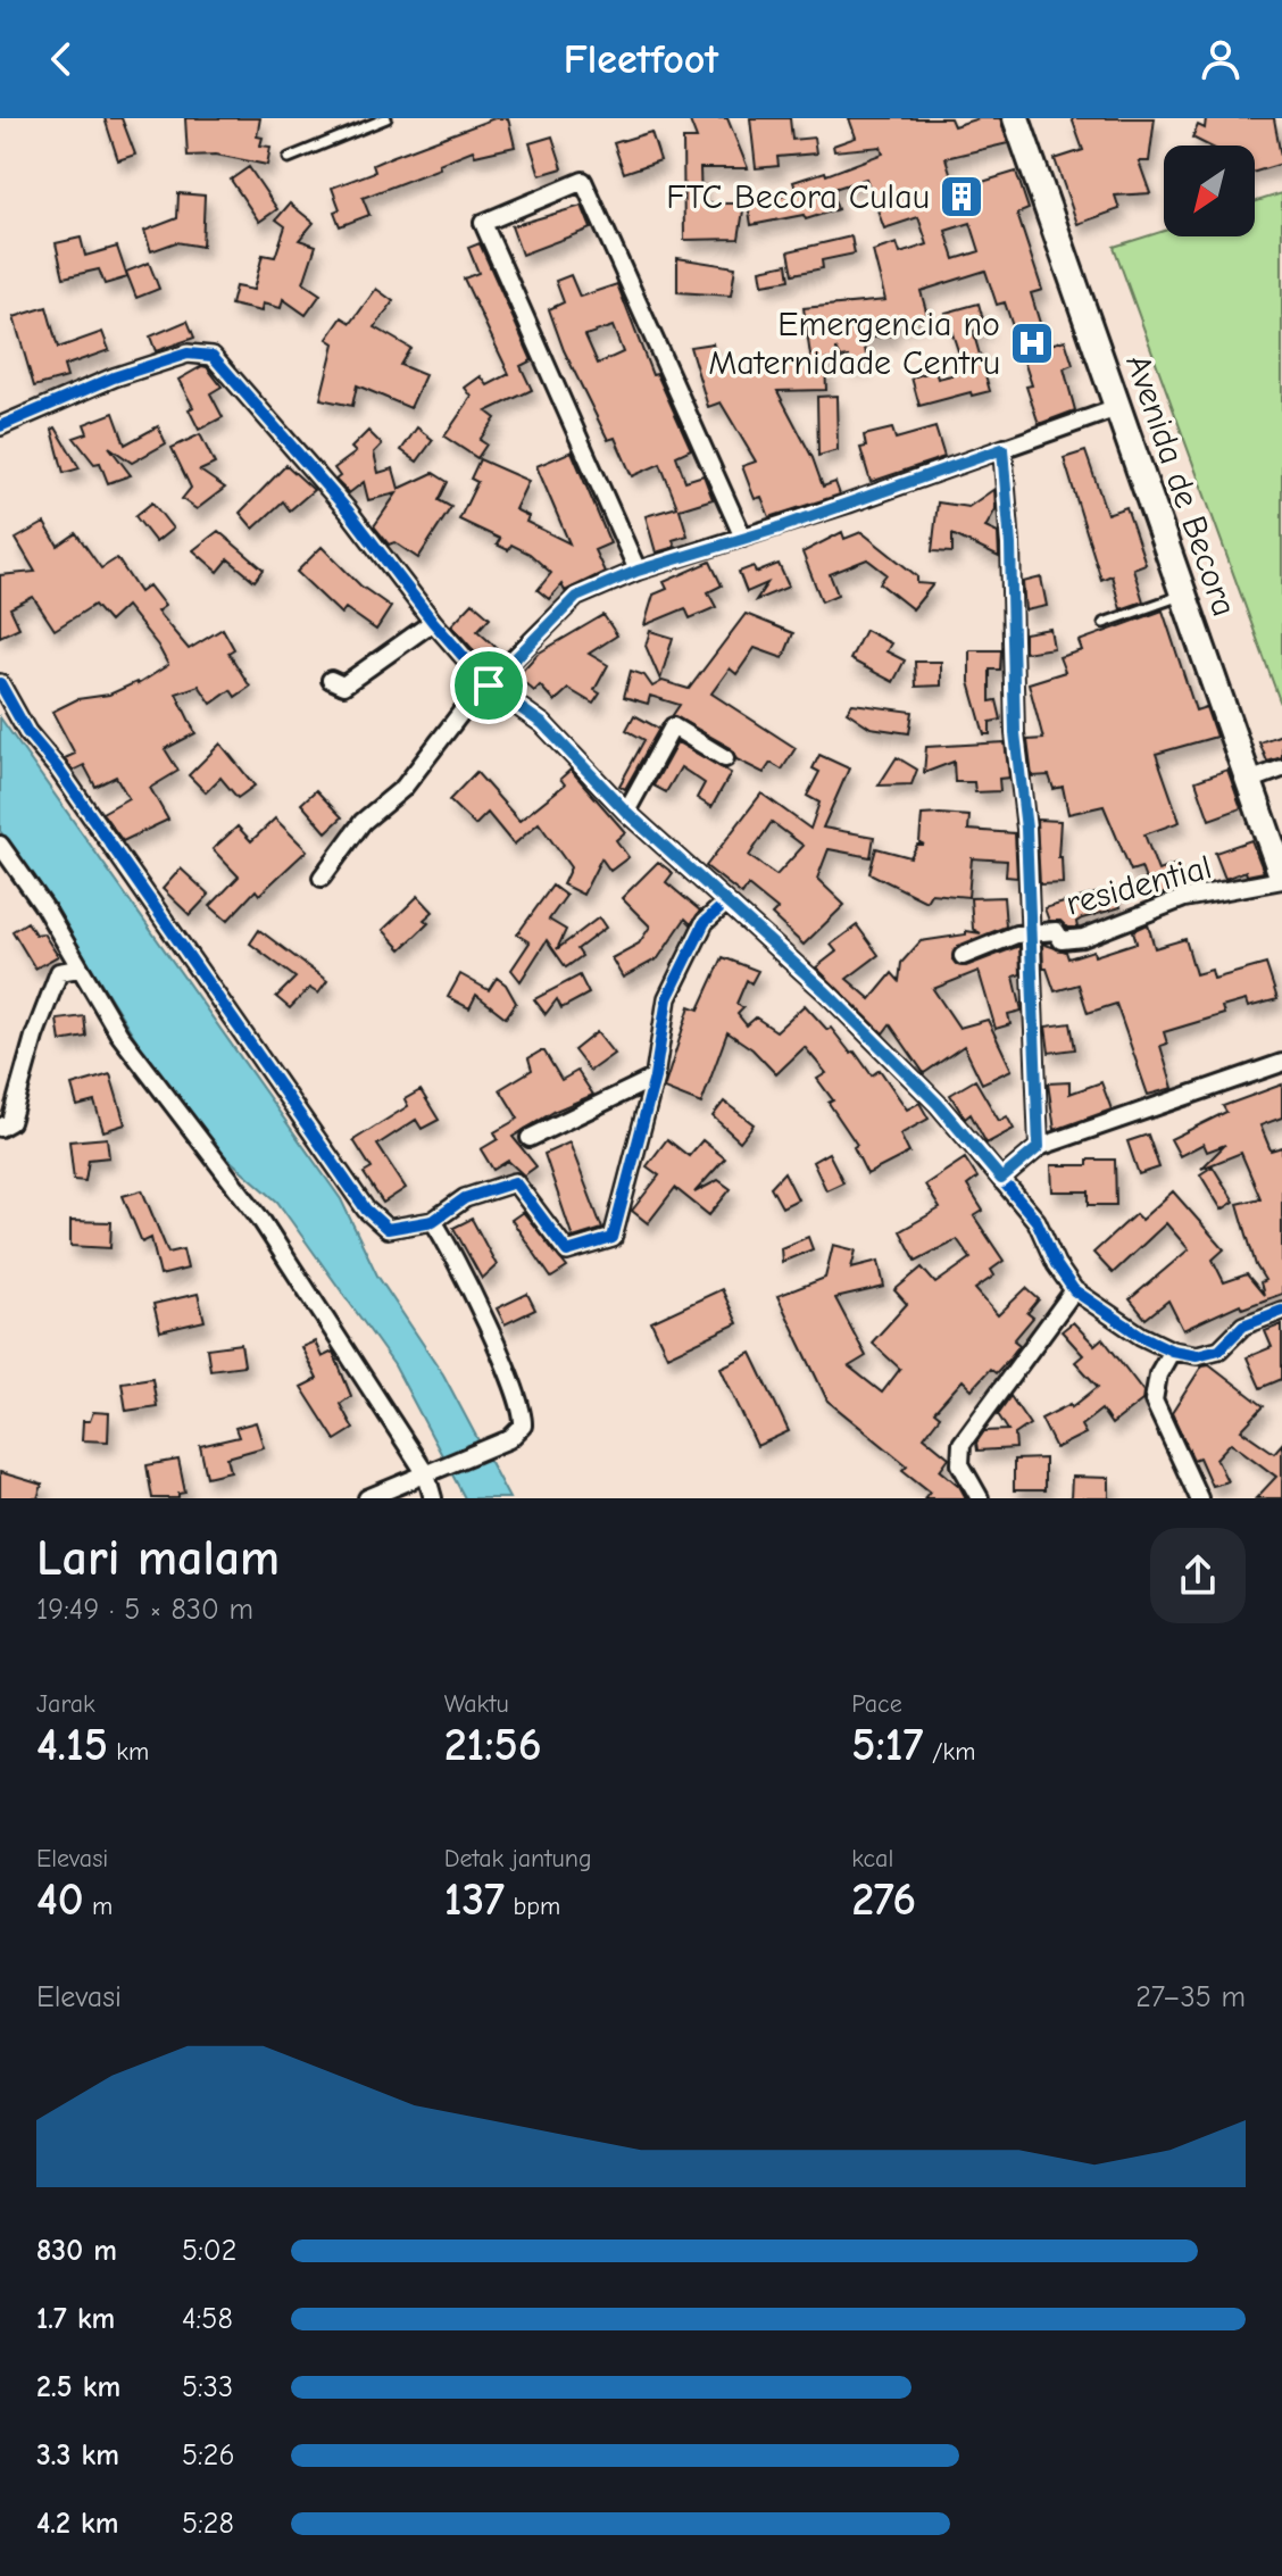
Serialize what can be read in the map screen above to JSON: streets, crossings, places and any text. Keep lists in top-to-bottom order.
{
  "streets": {
    "main road": ["Avenida de Becora"],
    "street": ["residential"]
  },
  "crossings": [
    ["Avenida de Becora", "residential"]
  ],
  "places": {
    "building": ["FTC Becora Culau"],
    "hospital": ["Emergencia no Maternidade Centru"]
  },
  "north": "bottom left",
  "page": {
    "header": "Fleetfoot",
    "heading": ["Lari malam", "19:49 · 5 × 830 m"],
    "stats": [
      ["Jarak", "4.15 km"],
      ["Waktu", "21:56"],
      ["Pace", "5:17 /km"],
      ["Elevasi", "40 m"],
      ["Detak jantung", "137 bpm"],
      ["kcal", "276"]
    ],
    "chart": ["Elevasi", "27–35 m"],
    "list": [
      {
        "name": "830 m",
        "note": "5:02"
      },
      {
        "name": "1.7 km",
        "note": "4:58"
      },
      {
        "name": "2.5 km",
        "note": "5:33"
      },
      {
        "name": "3.3 km",
        "note": "5:26"
      },
      {
        "name": "4.2 km",
        "note": "5:28"
      }
    ]
  }
}
